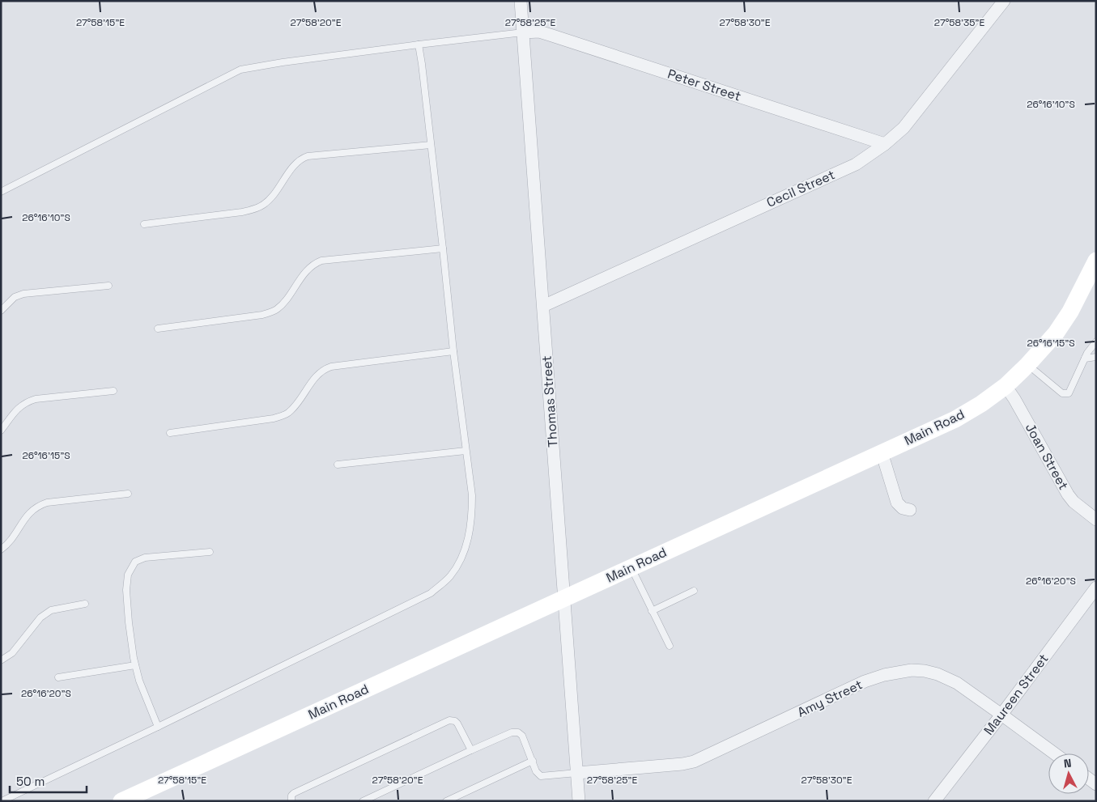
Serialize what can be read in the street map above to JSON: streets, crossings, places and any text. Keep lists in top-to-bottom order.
{
  "streets": {
    "main road": ["Main Road"],
    "street": [
      "Peter Street",
      "Cecil Street",
      "Thomas Street",
      "Joan Street",
      "Maureen Street",
      "Amy Street"
    ]
  },
  "crossings": [
    ["Peter Street", "Cecil Street"],
    ["Peter Street", "Thomas Street"],
    ["Cecil Street", "Thomas Street"],
    ["Thomas Street", "Main Road"],
    ["Thomas Street", "Amy Street"],
    ["Main Road", "Joan Street"],
    ["Maureen Street", "Amy Street"]
  ],
  "scale_bar": "50 m",
  "north": "top",
  "coordinates": [
    "27°58'15\"E",
    "27°58'20\"E",
    "27°58'25\"E",
    "27°58'30\"E",
    "27°58'35\"E",
    "26°16'10\"S",
    "26°16'15\"S",
    "26°16'20\"S"
  ]
}
